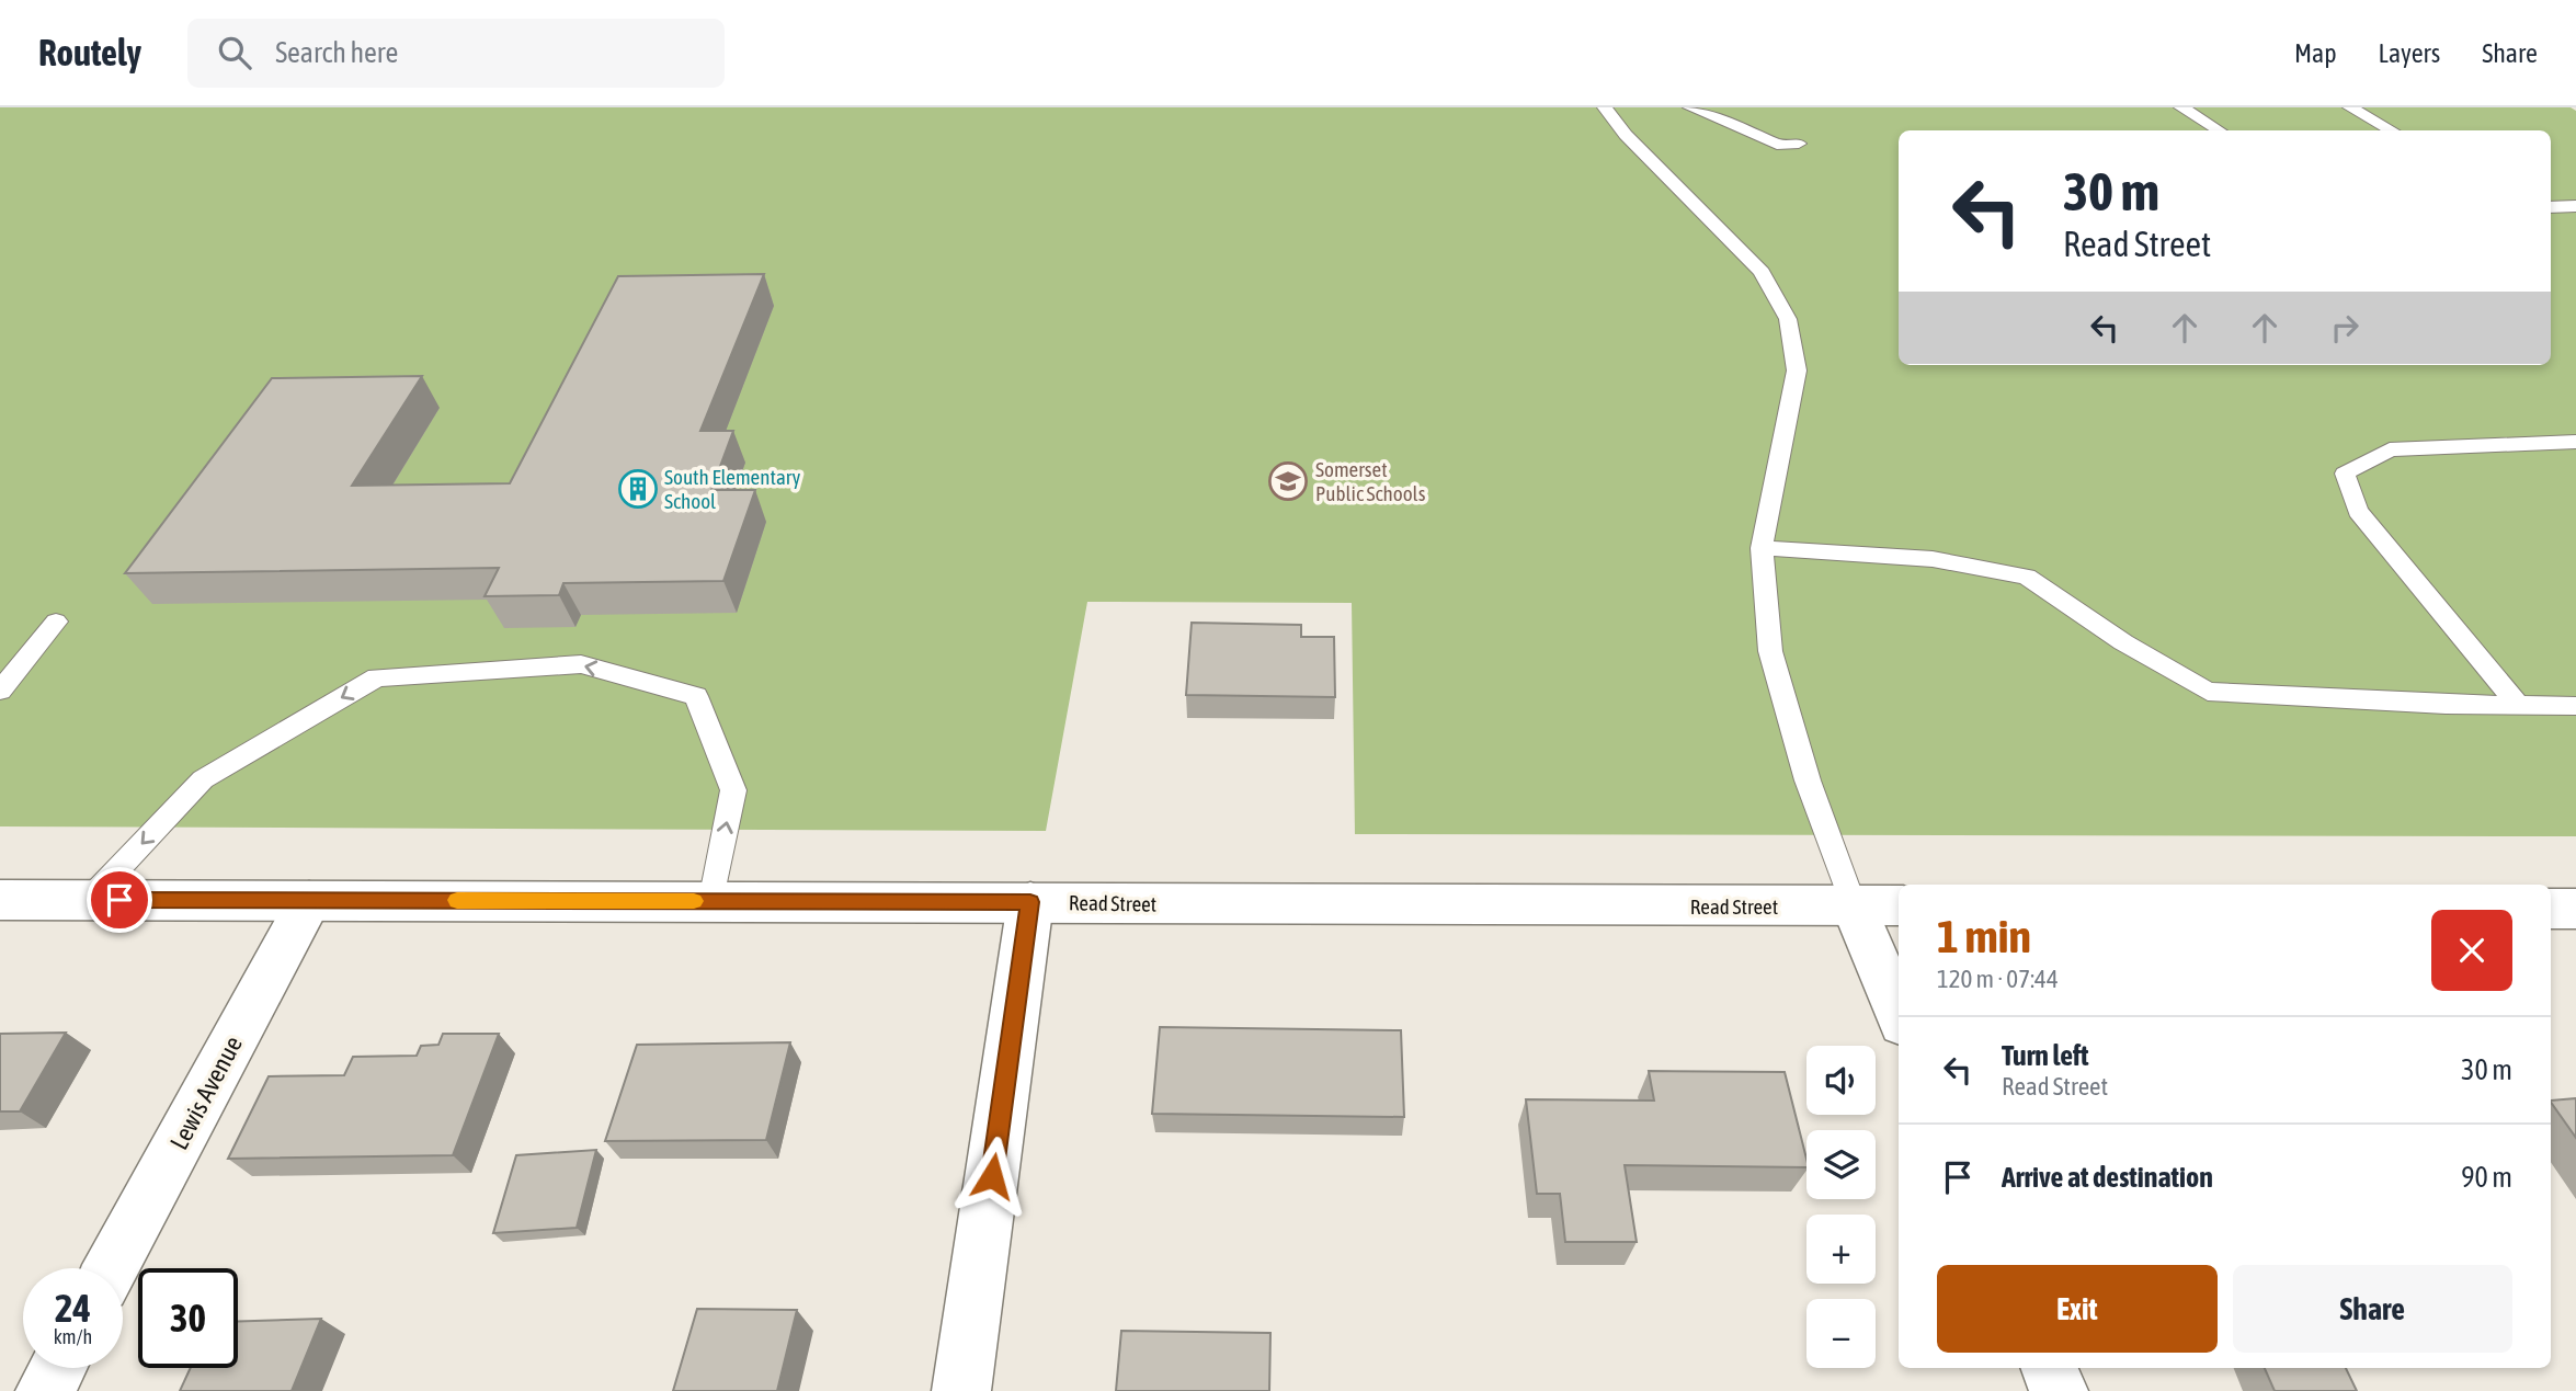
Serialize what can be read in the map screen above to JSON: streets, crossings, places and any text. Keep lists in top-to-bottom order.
{
  "streets": {
    "main road": ["Read Street", "Lewis Avenue"]
  },
  "crossings": [
    ["Read Street", "Lewis Avenue"]
  ],
  "places": {
    "school or university": ["Somerset Public Schools"],
    "building": ["South Elementary School"]
  },
  "page": {
    "header": "Routely",
    "search": "Search here",
    "nav": ["Map", "Layers", "Share"],
    "turn": ["30 m", "Read Street"],
    "heading": ["1 min", "120 m · 07:44"],
    "list": [
      {
        "name": "Turn left",
        "note": "Read Street",
        "value": "30 m"
      },
      {
        "name": "Arrive at destination",
        "value": "90 m"
      }
    ],
    "map_buttons": ["+", "−"],
    "buttons": ["Exit", "Share"],
    "speed": "24 km/h",
    "limit": "30"
  }
}
